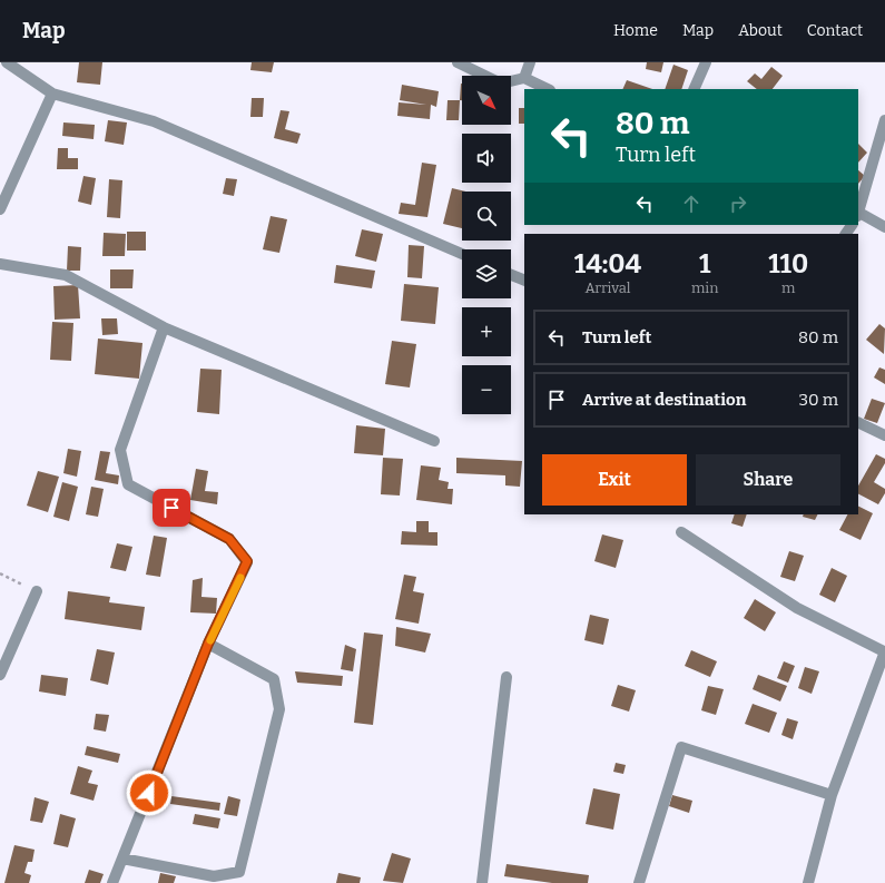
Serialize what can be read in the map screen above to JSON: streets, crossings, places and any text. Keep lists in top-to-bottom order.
{
  "north": "bottom right",
  "page": {
    "header": "Map",
    "nav": [
      "Home",
      "Map",
      "About",
      "Contact"
    ],
    "map_buttons": ["+", "−"],
    "turn": ["80 m", "Turn left"],
    "eta": [
      "14:04",
      "Arrival",
      "1",
      "min",
      "110",
      "m"
    ],
    "list": [
      {
        "name": "Turn left",
        "value": "80 m"
      },
      {
        "name": "Arrive at destination",
        "value": "30 m"
      }
    ],
    "buttons": ["Exit", "Share"]
  }
}
